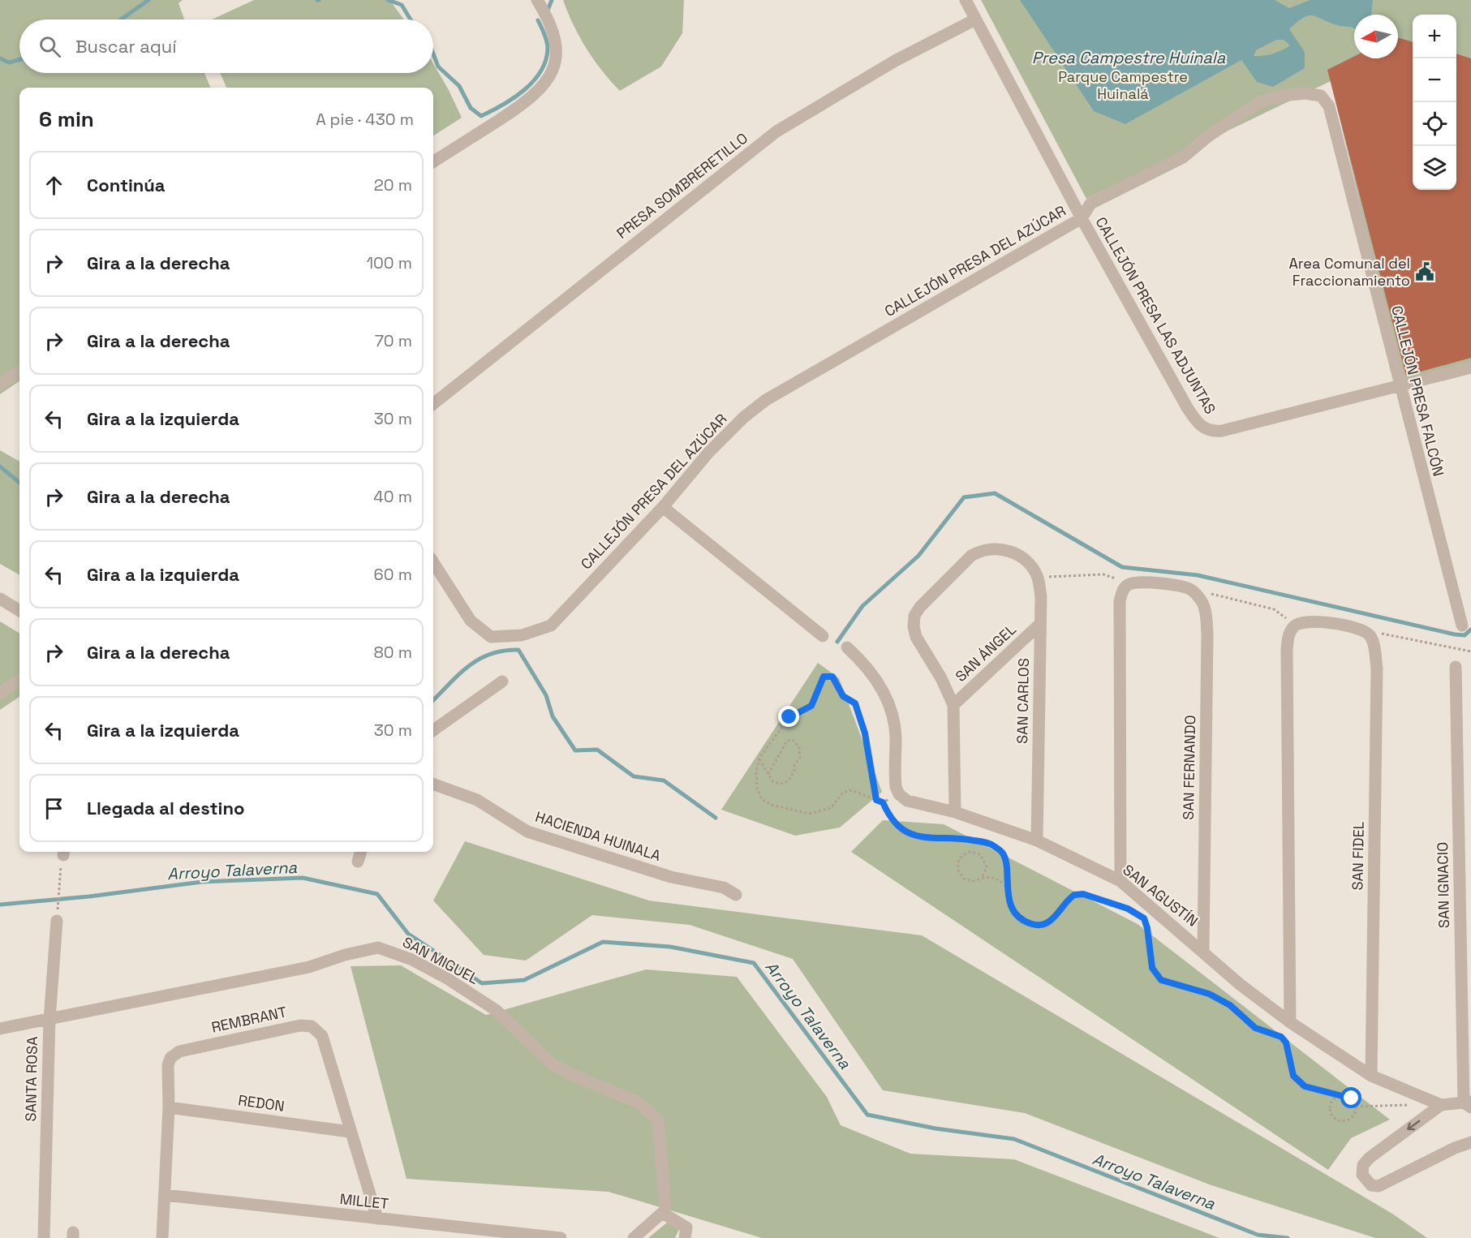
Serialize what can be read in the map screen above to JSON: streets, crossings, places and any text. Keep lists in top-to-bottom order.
{
  "streets": {
    "street": [
      "PRESA SOMBRERETILLO",
      "CALLEJÓN PRESA DEL AZÚCAR",
      "CALLEJÓN PRESA LAS ADJUNTAS",
      "CALLEJÓN PRESA FALCÓN",
      "SAN ÁNGEL",
      "SAN CARLOS",
      "SAN FERNANDO",
      "HACIENDA HUINALA",
      "SAN FIDEL",
      "SAN IGNACIO",
      "SAN AGUSTÍN",
      "SAN MIGUEL",
      "REMBRANT",
      "SANTA ROSA",
      "REDON",
      "MILLET"
    ]
  },
  "crossings": [
    ["PRESA SOMBRERETILLO", "CALLEJÓN PRESA LAS ADJUNTAS"],
    ["CALLEJÓN PRESA DEL AZÚCAR", "CALLEJÓN PRESA LAS ADJUNTAS"],
    ["CALLEJÓN PRESA DEL AZÚCAR", "CALLEJÓN PRESA FALCÓN"],
    ["CALLEJÓN PRESA LAS ADJUNTAS", "CALLEJÓN PRESA FALCÓN"],
    ["SAN ÁNGEL", "SAN CARLOS"],
    ["SAN CARLOS", "SAN AGUSTÍN"],
    ["SAN FERNANDO", "SAN AGUSTÍN"],
    ["SAN FIDEL", "SAN AGUSTÍN"],
    ["SAN MIGUEL", "SANTA ROSA"],
    ["REMBRANT", "REDON"],
    ["REMBRANT", "MILLET"]
  ],
  "water": ["Presa Campestre Huinala", "Arroyo Talaverna"],
  "parks": ["Parque Campestre Huinalá"],
  "places": {
    "public building": ["Area Comunal del Fraccionamiento"]
  },
  "north": "left",
  "page": {
    "map_buttons": ["+", "−"],
    "search": "Buscar aquí",
    "heading": ["6 min", "A pie · 430 m"],
    "list": [
      ["Continúa", "20 m"],
      ["Gira a la derecha", "100 m"],
      ["Gira a la derecha", "70 m"],
      ["Gira a la izquierda", "30 m"],
      ["Gira a la derecha", "40 m"],
      ["Gira a la izquierda", "60 m"],
      ["Gira a la derecha", "80 m"],
      ["Gira a la izquierda", "30 m"],
      "Llegada al destino"
    ]
  }
}
